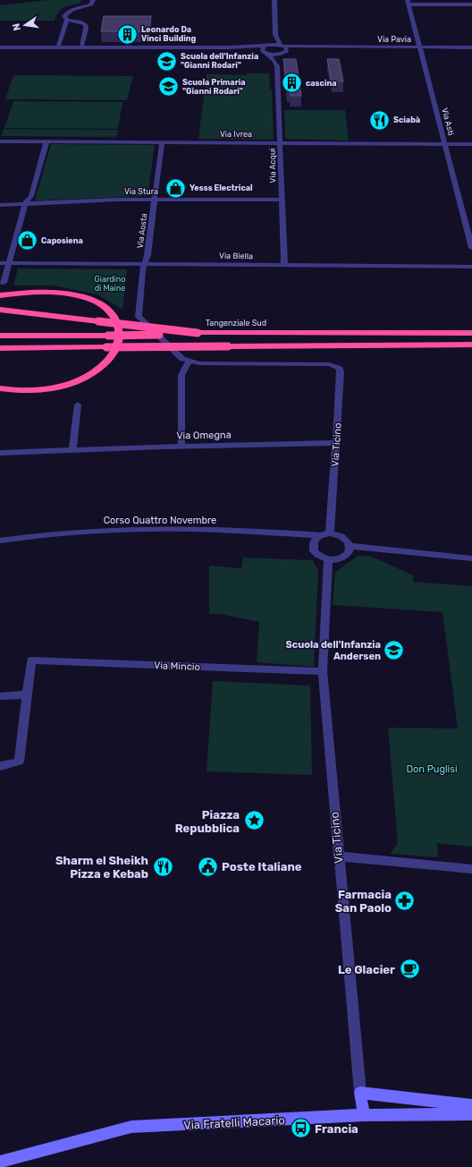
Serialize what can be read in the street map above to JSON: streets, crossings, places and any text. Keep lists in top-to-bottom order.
{
  "streets": {
    "highway": ["Tangenziale Sud"],
    "street": [
      "Via Pavia",
      "Via Asti",
      "Via Ivrea",
      "Via Acqui",
      "Via Stura",
      "Via Aosta",
      "Via Biella",
      "Via Omegna",
      "Via Ticino",
      "Corso Quattro Novembre",
      "Via Mincio",
      "Via Fratelli Macario"
    ]
  },
  "crossings": [
    ["Via Pavia", "Via Asti"],
    ["Via Pavia", "Via Acqui"],
    ["Via Asti", "Via Ivrea"],
    ["Via Ivrea", "Via Acqui"],
    ["Via Ivrea", "Via Aosta"],
    ["Via Acqui", "Via Stura"],
    ["Via Acqui", "Via Biella"],
    ["Via Stura", "Via Aosta"],
    ["Via Aosta", "Via Biella"],
    ["Via Aosta", "Via Ticino"],
    ["Via Omegna", "Via Ticino"],
    ["Via Ticino", "Corso Quattro Novembre"],
    ["Via Ticino", "Via Mincio"],
    ["Via Ticino", "Via Fratelli Macario"]
  ],
  "parks": ["Giardino di Maine", "Don Puglisi"],
  "places": {
    "building": ["Leonardo Da Vinci Building", "cascina"],
    "school or university": ["Scuola dell'Infanzia \"Gianni Rodari\"", "Scuola Primaria \"Gianni Rodari\"", "Scuola dell'Infanzia Andersen"],
    "restaurant": ["Sciabà", "Sharm el Sheikh Pizza e Kebab"],
    "shop": ["Yesss Electrical", "Caposiena"],
    "place": ["Piazza Repubblica"],
    "public building": ["Poste Italiane"],
    "pharmacy": ["Farmacia San Paolo"],
    "cafe": ["Le Glacier"],
    "bus stop": ["Francia"]
  },
  "north": "left"
}
